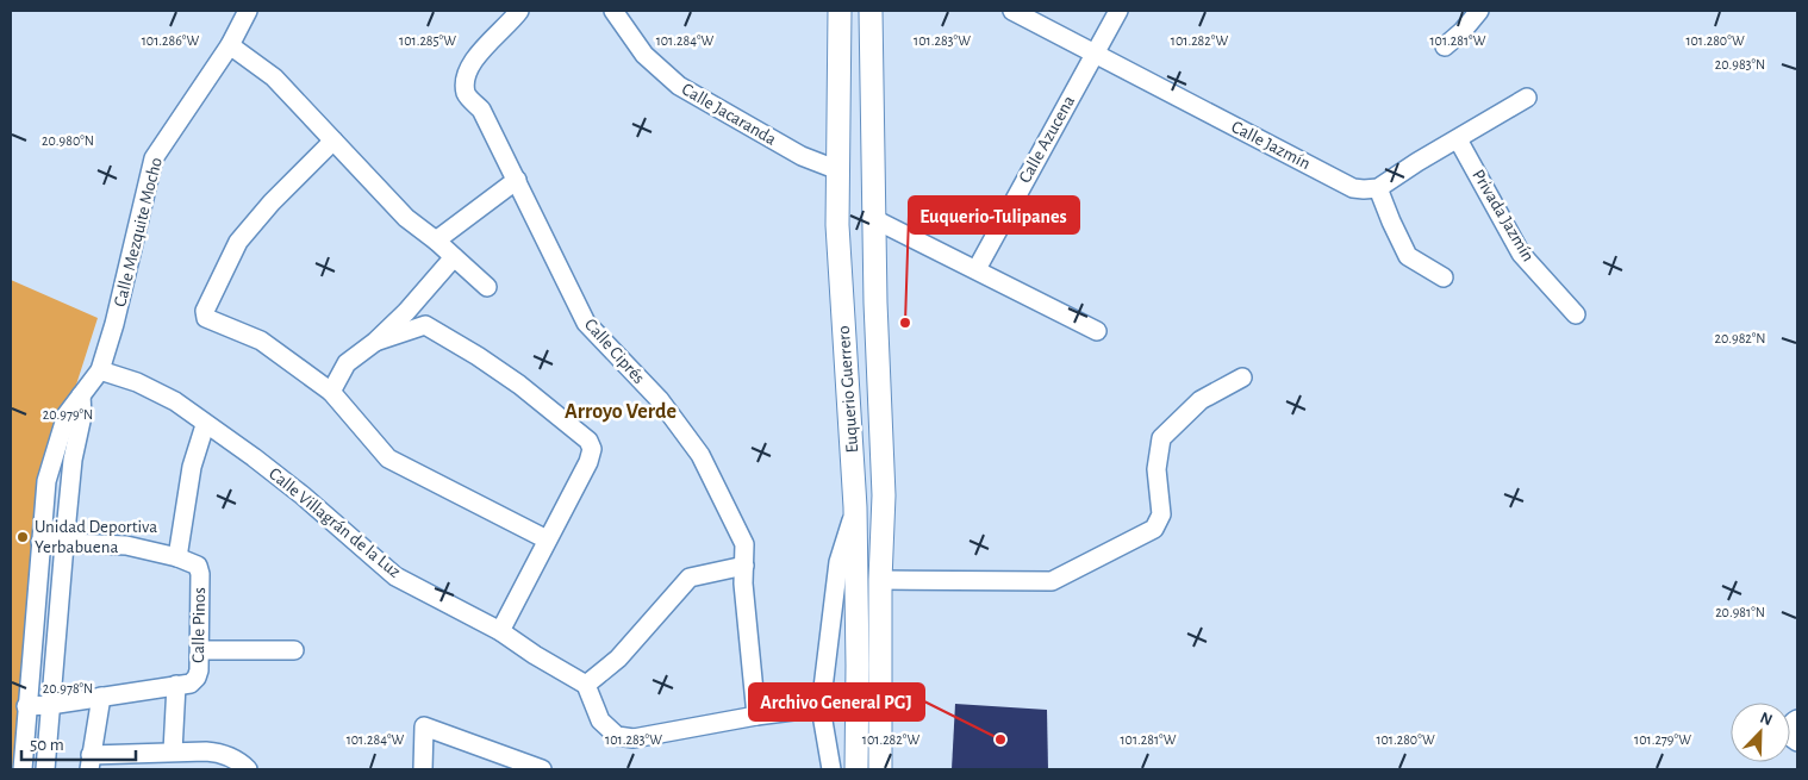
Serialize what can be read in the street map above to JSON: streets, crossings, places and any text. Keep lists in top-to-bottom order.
{
  "streets": {
    "main road": ["Euquerio Guerrero"],
    "street": [
      "Calle Jacaranda",
      "Calle Azucena",
      "Calle Jazmín",
      "Privada Jazmín",
      "Calle Mezquite Mocho",
      "Calle Ciprés",
      "Calle Villagrán de la Luz",
      "Calle Pinos"
    ]
  },
  "crossings": [
    ["Calle Jacaranda", "Euquerio Guerrero"],
    ["Calle Azucena", "Calle Jazmín"],
    ["Calle Mezquite Mocho", "Calle Villagrán de la Luz"],
    ["Calle Mezquite Mocho", "Calle Pinos"]
  ],
  "districts": ["Arroyo Verde"],
  "places": ["Euquerio-Tulipanes", "Unidad Deportiva Yerbabuena", "Archivo General PGJ"],
  "scale_bar": "50 m",
  "north": "top right",
  "coordinates": [
    "101.286°W",
    "101.285°W",
    "101.284°W",
    "101.283°W",
    "101.282°W",
    "101.281°W",
    "101.280°W",
    "20.983°N",
    "20.980°N",
    "20.982°N",
    "20.979°N",
    "20.981°N",
    "20.978°N",
    "101.279°W"
  ]
}
